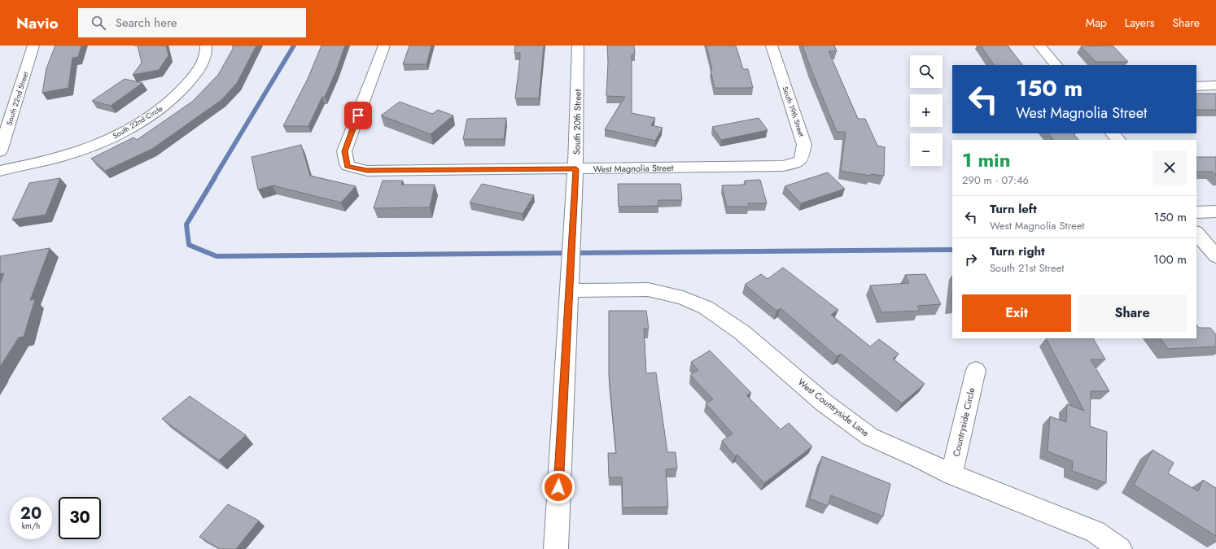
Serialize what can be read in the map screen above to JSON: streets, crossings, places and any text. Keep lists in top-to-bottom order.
{
  "streets": {
    "street": [
      "South 22nd Street",
      "South 19th Street",
      "South 22nd Circle",
      "South 20th Street",
      "West Magnolia Street",
      "West Countryside Lane",
      "Countryside Circle"
    ]
  },
  "crossings": [
    ["South 19th Street", "West Magnolia Street"],
    ["South 20th Street", "West Magnolia Street"],
    ["South 20th Street", "West Countryside Lane"],
    ["West Countryside Lane", "Countryside Circle"]
  ],
  "page": {
    "header": "Navio",
    "search": "Search here",
    "nav": ["Map", "Layers", "Share"],
    "map_buttons": ["+", "−"],
    "turn": ["150 m", "West Magnolia Street"],
    "heading": ["1 min", "290 m · 07:46"],
    "list": [
      {
        "name": "Turn left",
        "note": "West Magnolia Street",
        "value": "150 m"
      },
      {
        "name": "Turn right",
        "note": "South 21st Street",
        "value": "100 m"
      }
    ],
    "buttons": ["Exit", "Share"],
    "speed": "20 km/h",
    "limit": "30"
  }
}
